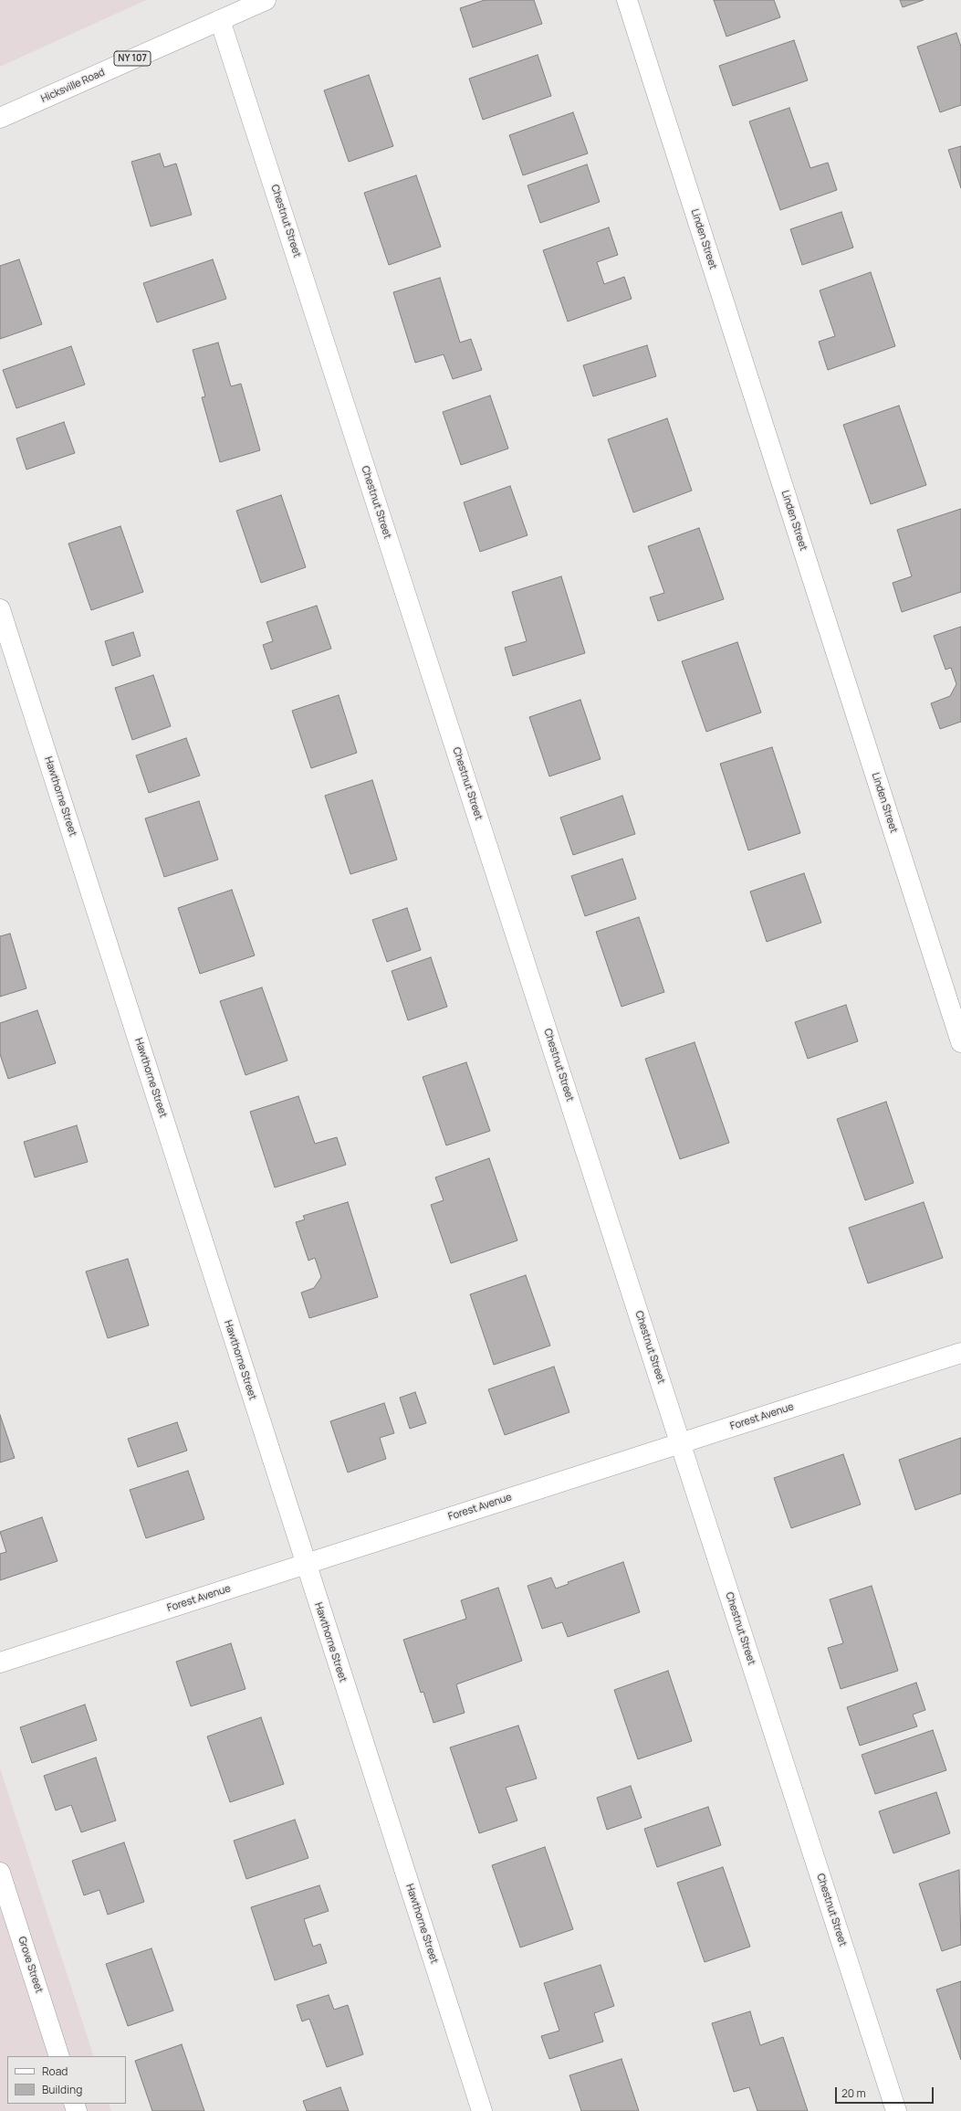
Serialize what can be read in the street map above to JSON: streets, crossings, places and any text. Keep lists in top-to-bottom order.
{
  "streets": {
    "street": [
      "NY 107",
      "Hicksville Road",
      "Chestnut Street",
      "Linden Street",
      "Hawthorne Street",
      "Forest Avenue",
      "Grove Street"
    ]
  },
  "crossings": [
    ["Hicksville Road", "Chestnut Street"],
    ["Chestnut Street", "Forest Avenue"],
    ["Hawthorne Street", "Forest Avenue"]
  ],
  "legend": ["Road", "Building"],
  "scale_bar": "20 m"
}
